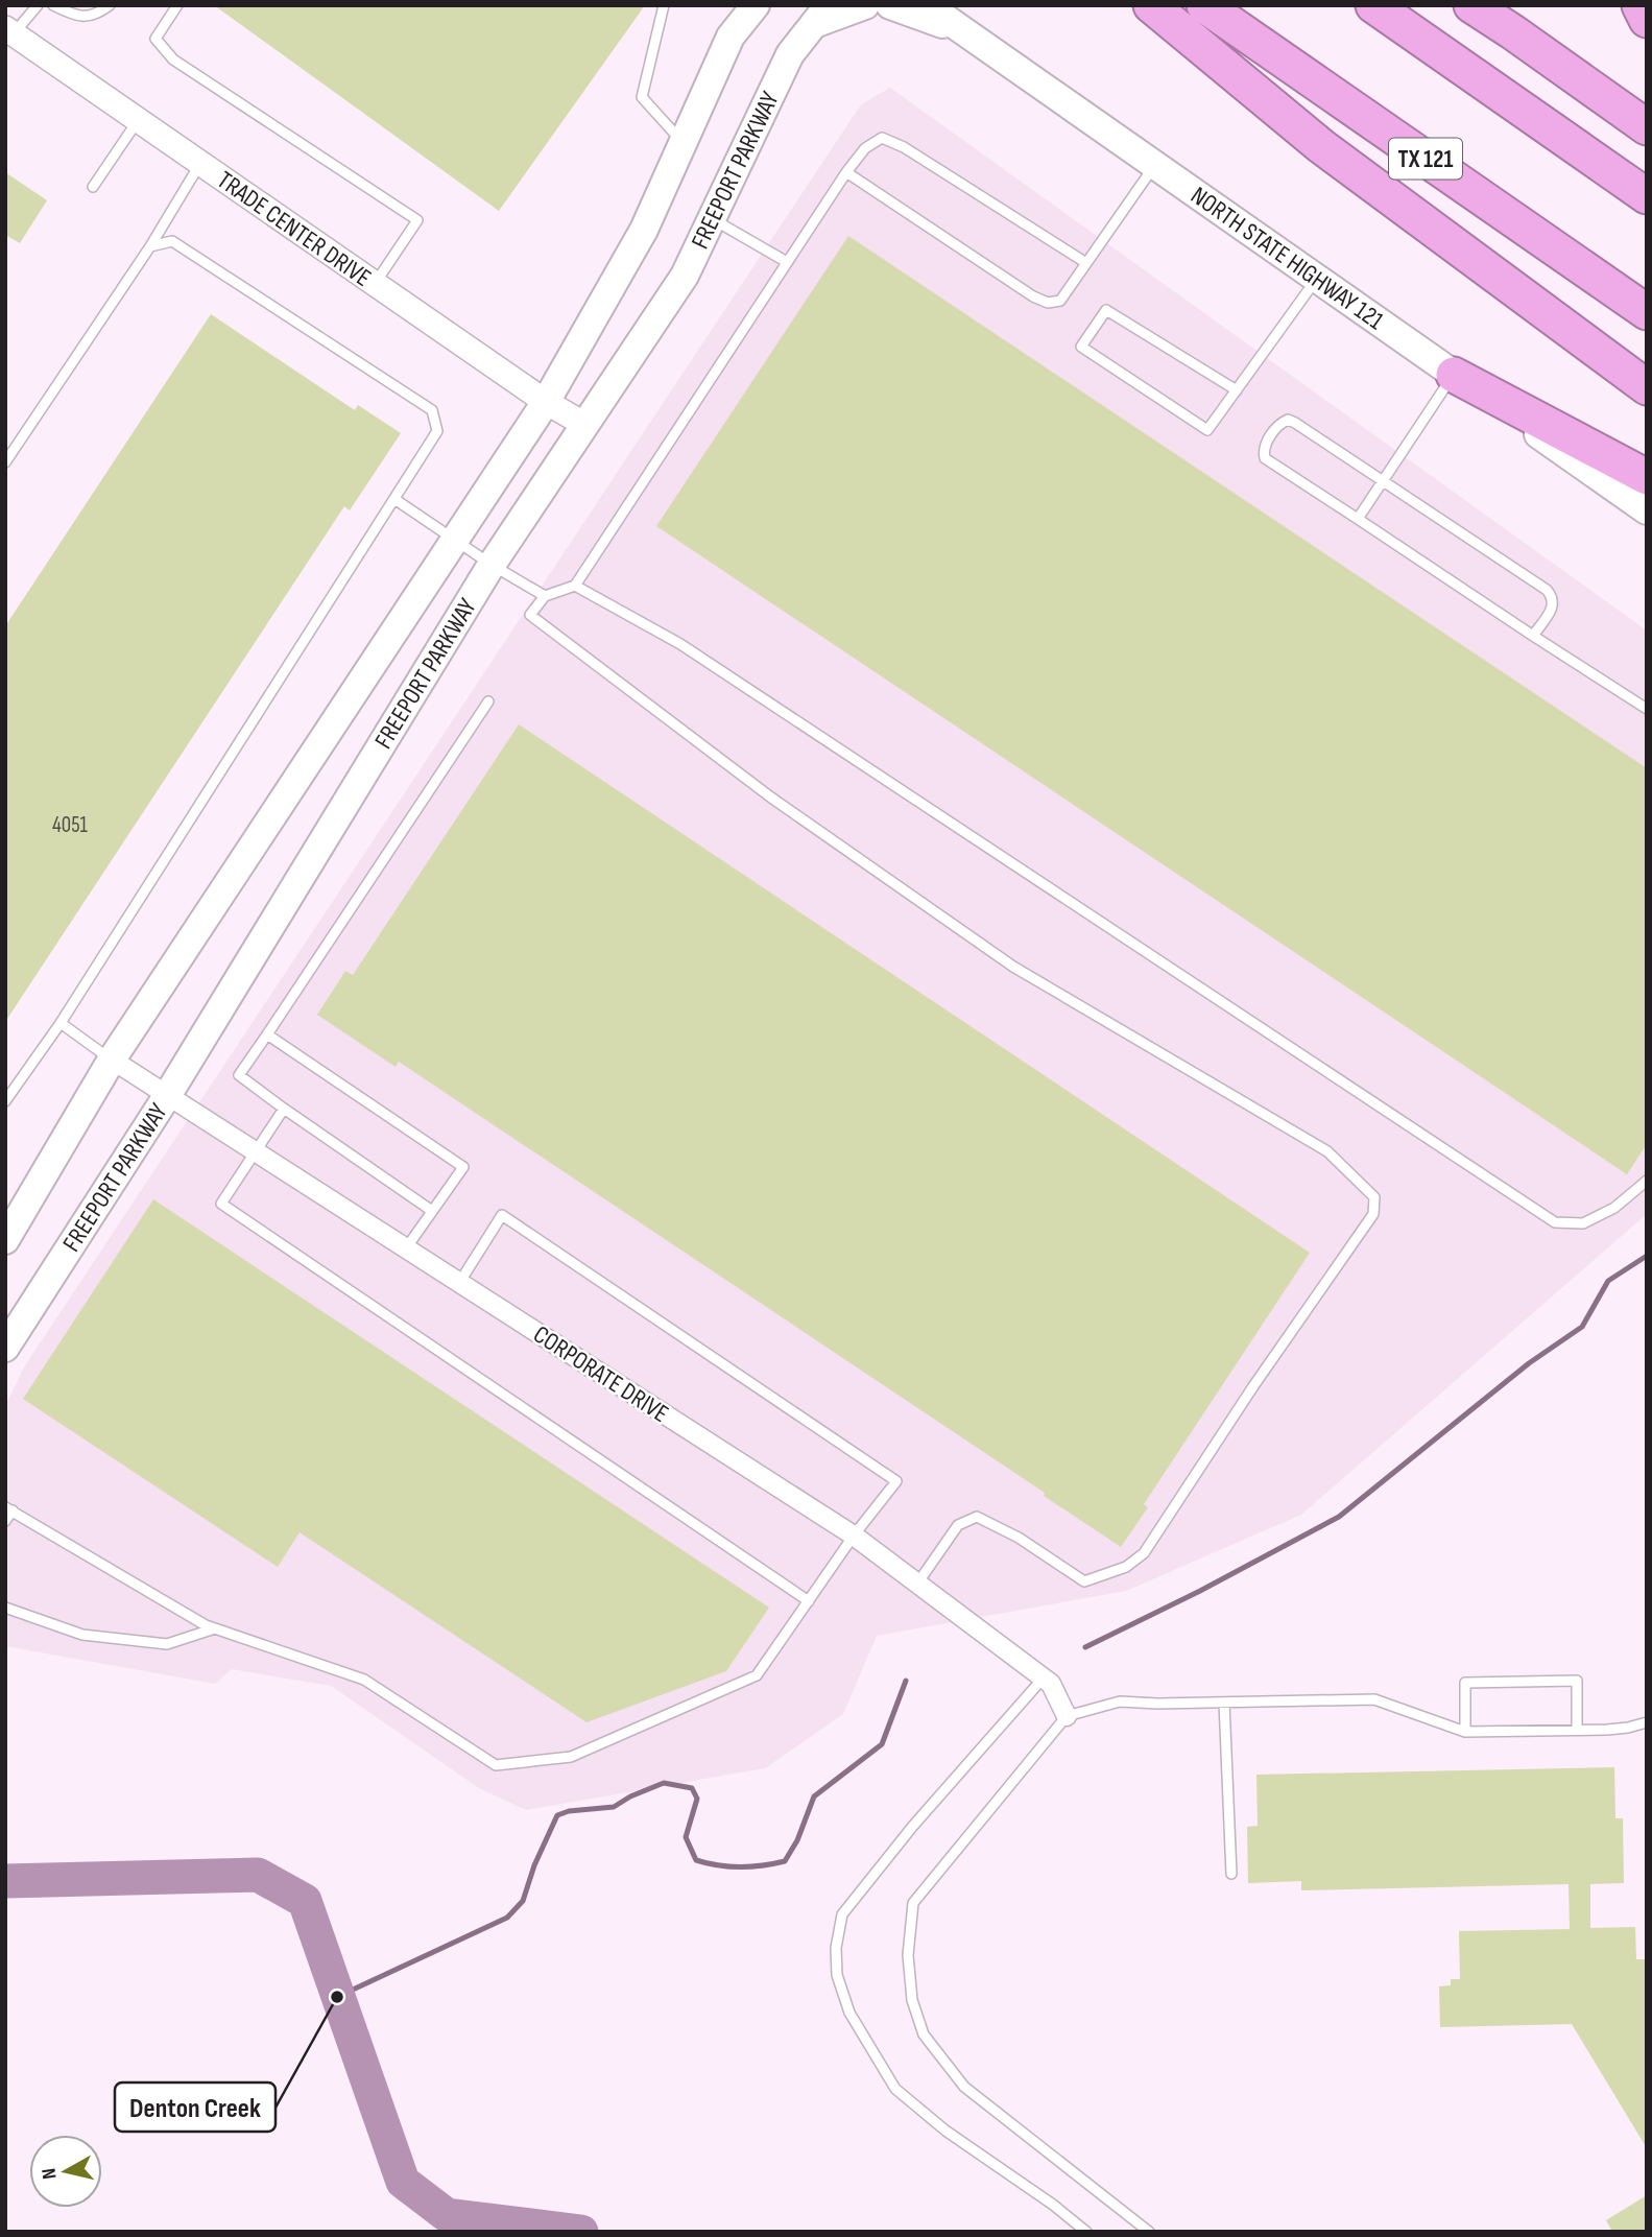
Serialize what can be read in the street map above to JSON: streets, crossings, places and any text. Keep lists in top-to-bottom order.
{
  "streets": {
    "highway": ["TX 121"],
    "main road": ["FREEPORT PARKWAY", "NORTH STATE HIGHWAY 121"],
    "street": ["TRADE CENTER DRIVE", "CORPORATE DRIVE"]
  },
  "crossings": [
    ["FREEPORT PARKWAY", "TRADE CENTER DRIVE"],
    ["FREEPORT PARKWAY", "CORPORATE DRIVE"]
  ],
  "places": ["Denton Creek"],
  "house_numbers": ["4051"],
  "north": "left"
}
